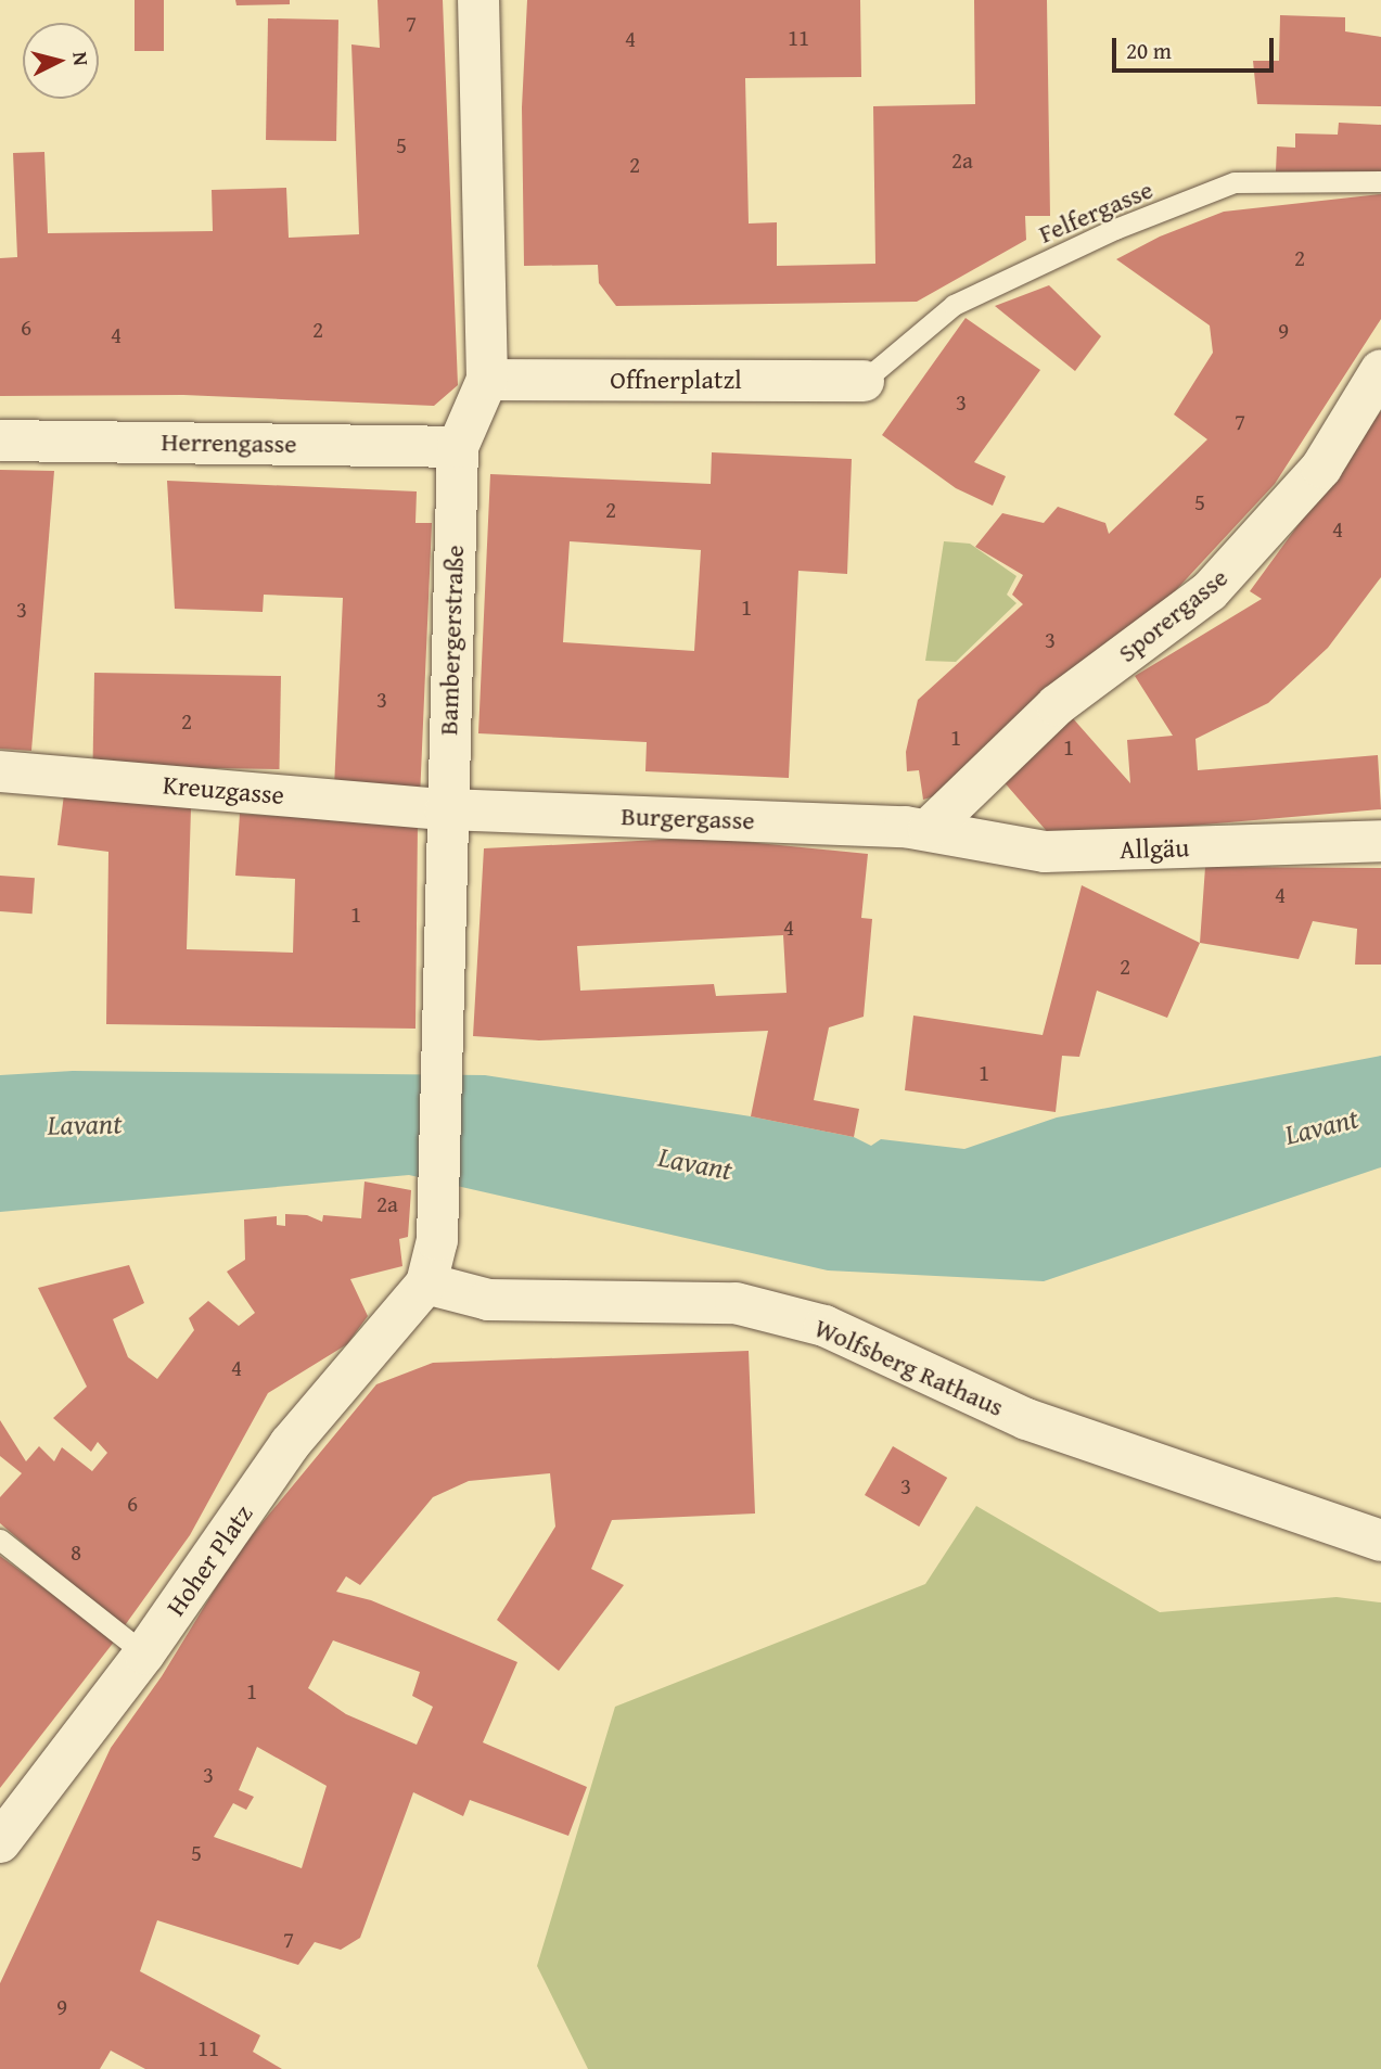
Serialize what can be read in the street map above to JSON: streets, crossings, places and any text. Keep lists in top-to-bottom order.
{
  "streets": {
    "street": [
      "Offnerplatzl",
      "Herrengasse",
      "Sporergasse",
      "Bambergerstraße",
      "Kreuzgasse",
      "Burgergasse",
      "Allgäu",
      "Wolfsberg Rathaus",
      "Hoher Platz"
    ],
    "lane": ["Felfergasse"]
  },
  "crossings": [
    ["Felfergasse", "Offnerplatzl"],
    ["Offnerplatzl", "Bambergerstraße"],
    ["Herrengasse", "Bambergerstraße"],
    ["Sporergasse", "Burgergasse"],
    ["Sporergasse", "Allgäu"],
    ["Bambergerstraße", "Kreuzgasse"],
    ["Bambergerstraße", "Burgergasse"],
    ["Bambergerstraße", "Wolfsberg Rathaus"],
    ["Bambergerstraße", "Hoher Platz"],
    ["Kreuzgasse", "Burgergasse"],
    ["Burgergasse", "Allgäu"],
    ["Wolfsberg Rathaus", "Hoher Platz"]
  ],
  "water": ["Lavant"],
  "house_numbers": [
    "7",
    "11",
    "4",
    "5",
    "2a",
    "2",
    "2",
    "6",
    "2",
    "9",
    "4",
    "3",
    "7",
    "5",
    "2",
    "4",
    "1",
    "3",
    "3",
    "3",
    "2",
    "1",
    "1",
    "4",
    "1",
    "4",
    "2",
    "1",
    "2a",
    "4",
    "3",
    "6",
    "8",
    "1",
    "3",
    "5",
    "7",
    "9",
    "11"
  ],
  "scale_bar": "20 m",
  "north": "right"
}
